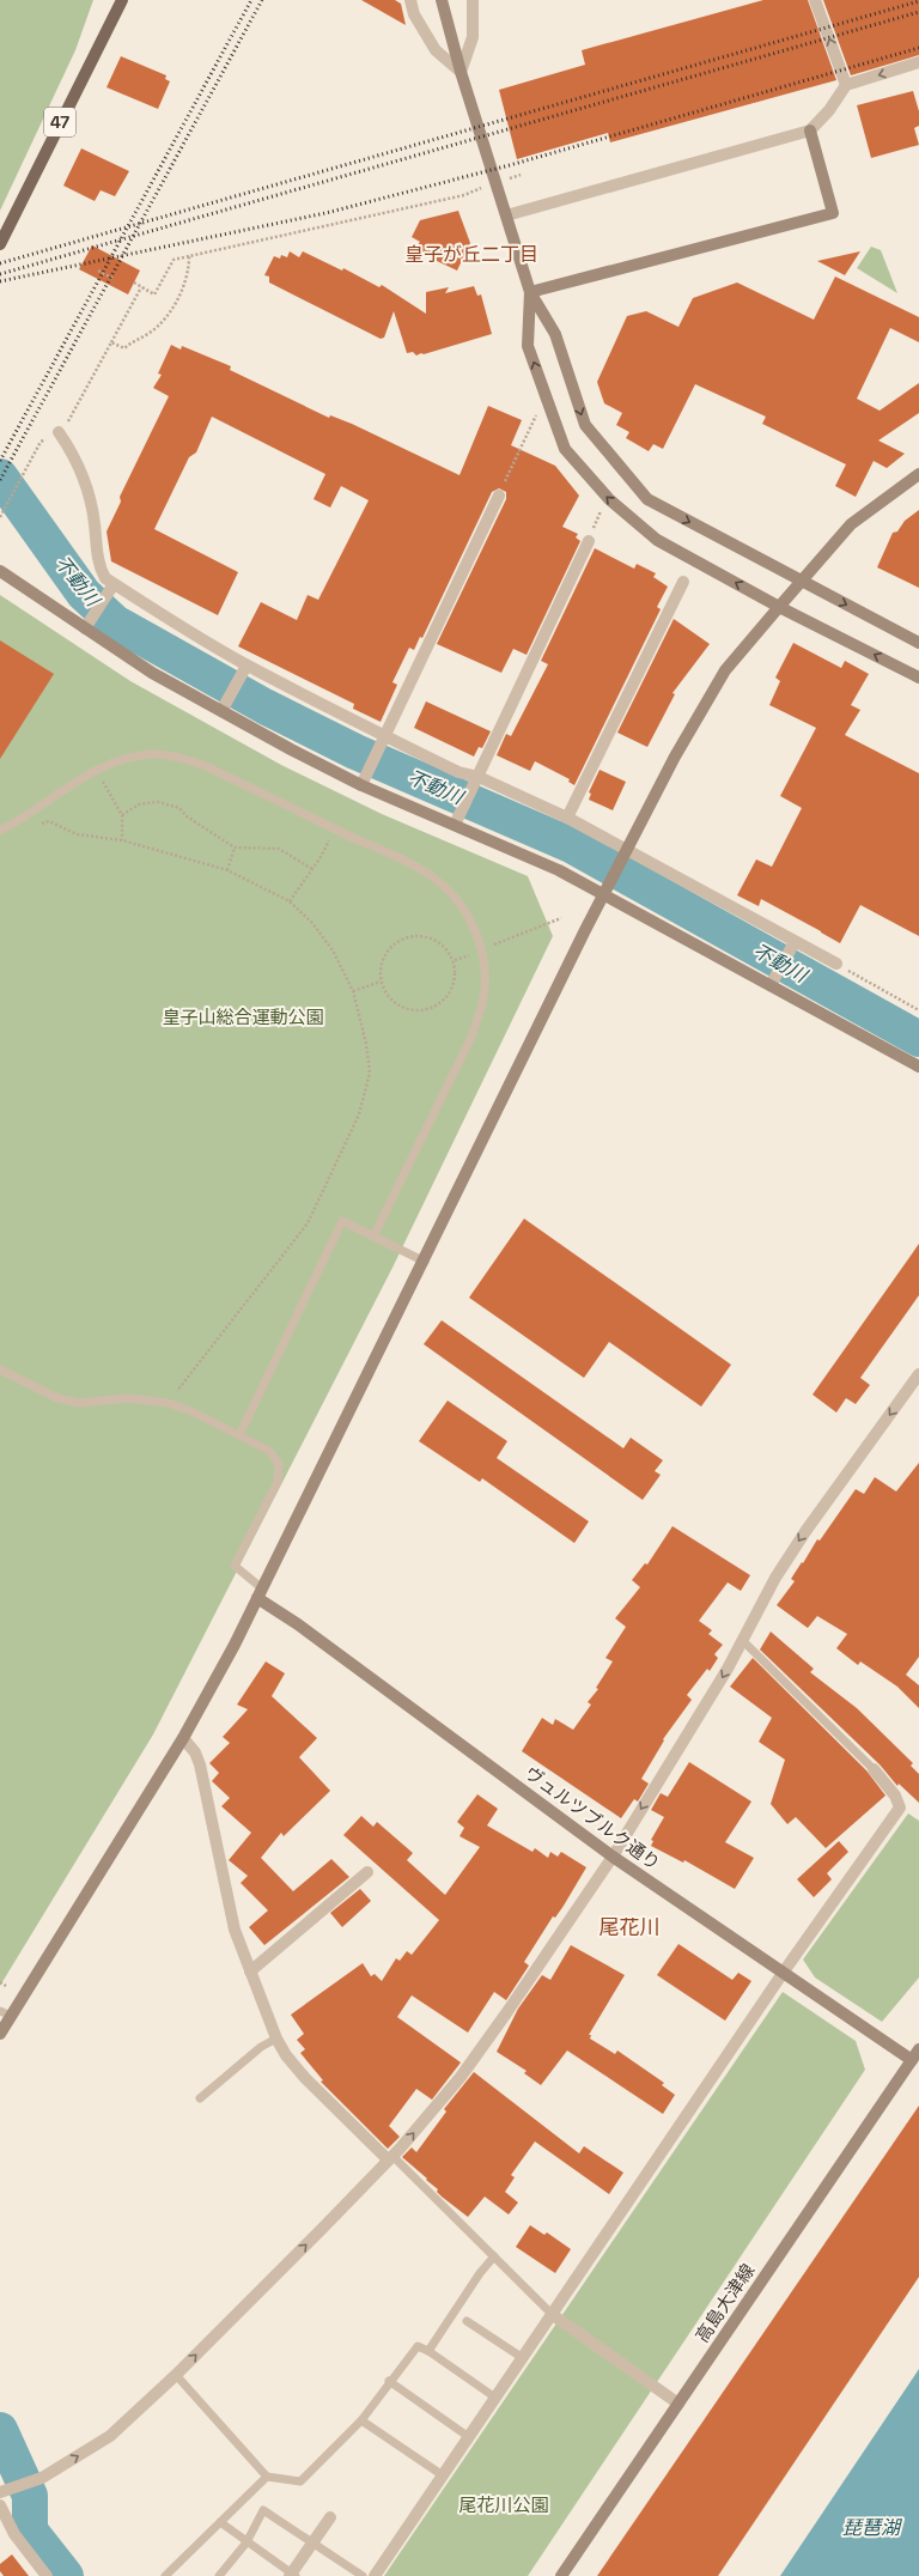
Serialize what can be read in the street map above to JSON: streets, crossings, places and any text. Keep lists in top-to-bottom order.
{
  "streets": {
    "main road": ["47"],
    "street": ["ヴュルツブルク通り", "高島大津線"]
  },
  "crossings": [
    ["ヴュルツブルク通り", "高島大津線"]
  ],
  "districts": ["皇子が丘二丁目", "尾花川"],
  "water": ["不動川", "琵琶湖"],
  "parks": ["皇子山総合運動公園", "尾花川公園"]
}
